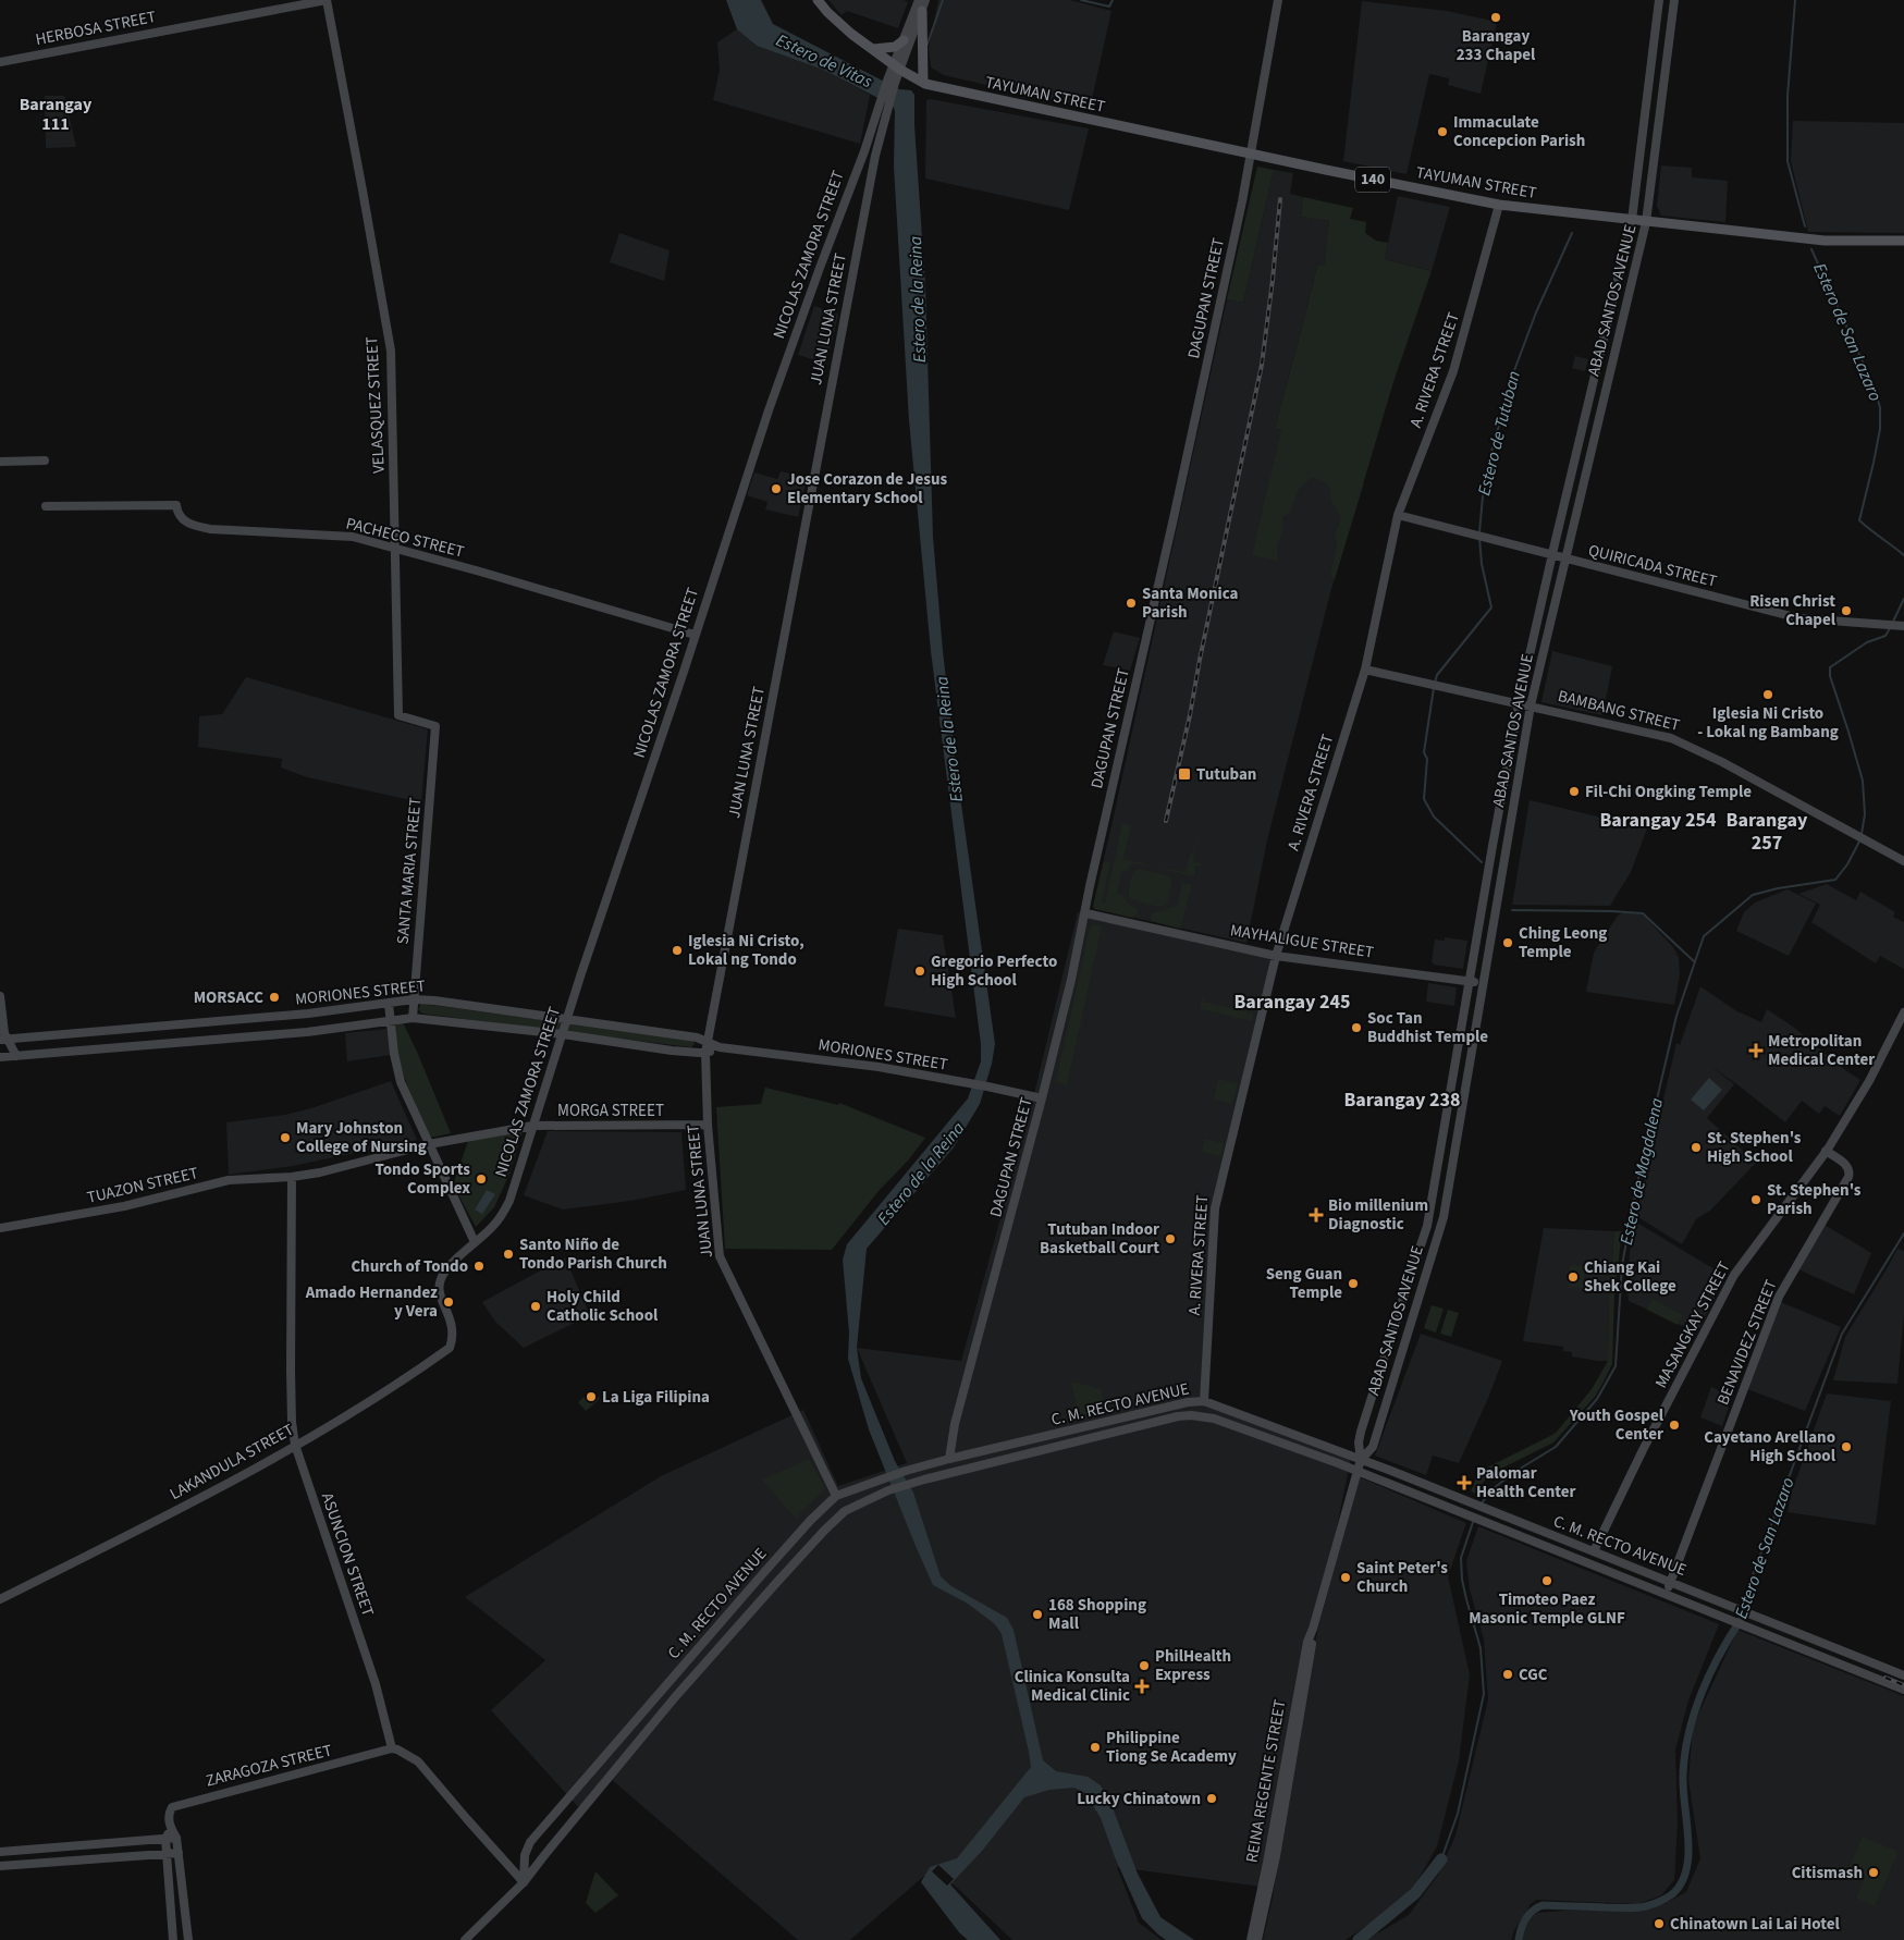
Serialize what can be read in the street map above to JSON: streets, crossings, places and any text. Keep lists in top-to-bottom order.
{
  "streets": {
    "main road": ["TAYUMAN STREET", "140"],
    "street": [
      "HERBOSA STREET",
      "NICOLAS ZAMORA STREET",
      "DAGUPAN STREET",
      "ABAD SANTOS AVENUE",
      "JUAN LUNA STREET",
      "A. RIVERA STREET",
      "VELASQUEZ STREET",
      "PACHECO STREET",
      "QUIRICADA STREET",
      "BAMBANG STREET",
      "SANTA MARIA STREET",
      "MAYHALIGUE STREET",
      "MORIONES STREET",
      "MORGA STREET",
      "TUAZON STREET",
      "MASANGKAY STREET",
      "BENAVIDEZ STREET",
      "C. M. RECTO AVENUE",
      "LAKANDULA STREET",
      "ASUNCION STREET",
      "ZARAGOZA STREET",
      "REINA REGENTE STREET"
    ]
  },
  "crossings": [
    ["HERBOSA STREET", "VELASQUEZ STREET"],
    ["TAYUMAN STREET", "140"],
    ["TAYUMAN STREET", "DAGUPAN STREET"],
    ["TAYUMAN STREET", "ABAD SANTOS AVENUE"],
    ["TAYUMAN STREET", "JUAN LUNA STREET"],
    ["TAYUMAN STREET", "A. RIVERA STREET"],
    ["140", "JUAN LUNA STREET"],
    ["NICOLAS ZAMORA STREET", "JUAN LUNA STREET"],
    ["NICOLAS ZAMORA STREET", "PACHECO STREET"],
    ["NICOLAS ZAMORA STREET", "MORIONES STREET"],
    ["NICOLAS ZAMORA STREET", "MORGA STREET"],
    ["NICOLAS ZAMORA STREET", "LAKANDULA STREET"],
    ["DAGUPAN STREET", "MAYHALIGUE STREET"],
    ["DAGUPAN STREET", "MORIONES STREET"],
    ["DAGUPAN STREET", "C. M. RECTO AVENUE"],
    ["ABAD SANTOS AVENUE", "QUIRICADA STREET"],
    ["ABAD SANTOS AVENUE", "BAMBANG STREET"],
    ["ABAD SANTOS AVENUE", "MAYHALIGUE STREET"],
    ["ABAD SANTOS AVENUE", "C. M. RECTO AVENUE"],
    ["ABAD SANTOS AVENUE", "REINA REGENTE STREET"],
    ["JUAN LUNA STREET", "MORIONES STREET"],
    ["JUAN LUNA STREET", "MORGA STREET"],
    ["JUAN LUNA STREET", "C. M. RECTO AVENUE"],
    ["A. RIVERA STREET", "QUIRICADA STREET"],
    ["A. RIVERA STREET", "BAMBANG STREET"],
    ["A. RIVERA STREET", "MAYHALIGUE STREET"],
    ["A. RIVERA STREET", "C. M. RECTO AVENUE"],
    ["VELASQUEZ STREET", "PACHECO STREET"],
    ["VELASQUEZ STREET", "SANTA MARIA STREET"],
    ["SANTA MARIA STREET", "MORIONES STREET"],
    ["MORGA STREET", "TUAZON STREET"],
    ["MORGA STREET", "ASUNCION STREET"],
    ["TUAZON STREET", "ASUNCION STREET"],
    ["MASANGKAY STREET", "BENAVIDEZ STREET"],
    ["MASANGKAY STREET", "C. M. RECTO AVENUE"],
    ["BENAVIDEZ STREET", "C. M. RECTO AVENUE"],
    ["C. M. RECTO AVENUE", "REINA REGENTE STREET"],
    ["LAKANDULA STREET", "ASUNCION STREET"],
    ["ASUNCION STREET", "ZARAGOZA STREET"]
  ],
  "districts": [
    "Barangay 111",
    "Barangay 254",
    "Barangay 257",
    "Barangay 245",
    "Barangay 238"
  ],
  "water": [
    "Estero de Vitas",
    "Estero de la Reina",
    "Estero de San Lazaro",
    "Estero de Tutuban",
    "Estero de Magdalena"
  ],
  "places": {
    "other": [
      "Barangay 233 Chapel",
      "Immaculate Concepcion Parish",
      "Jose Corazon de Jesus Elementary School",
      "Santa Monica Parish",
      "Risen Christ Chapel",
      "Iglesia Ni Cristo - Lokal ng Bambang",
      "Fil-Chi Ongking Temple",
      "Ching Leong Temple",
      "Iglesia Ni Cristo, Lokal ng Tondo",
      "Gregorio Perfecto High School",
      "MORSACC",
      "Soc Tan Buddhist Temple",
      "Mary Johnston College of Nursing",
      "St. Stephen's High School",
      "Tondo Sports Complex",
      "St. Stephen's Parish",
      "Tutuban Indoor Basketball Court",
      "Santo Niño de Tondo Parish Church",
      "Church of Tondo",
      "Chiang Kai Shek College",
      "Seng Guan Temple",
      "Amado Hernandez y Vera",
      "Holy Child Catholic School",
      "La Liga Filipina",
      "Youth Gospel Center",
      "Cayetano Arellano High School",
      "Saint Peter's Church",
      "Timoteo Paez Masonic Temple GLNF",
      "168 Shopping Mall",
      "PhilHealth Express",
      "CGC",
      "Philippine Tiong Se Academy",
      "Lucky Chinatown",
      "Citismash",
      "Chinatown Lai Lai Hotel"
    ],
    "transit": ["Tutuban"],
    "health": [
      "Metropolitan Medical Center",
      "Bio millenium Diagnostic",
      "Palomar Health Center",
      "Clinica Konsulta Medical Clinic"
    ]
  }
}
